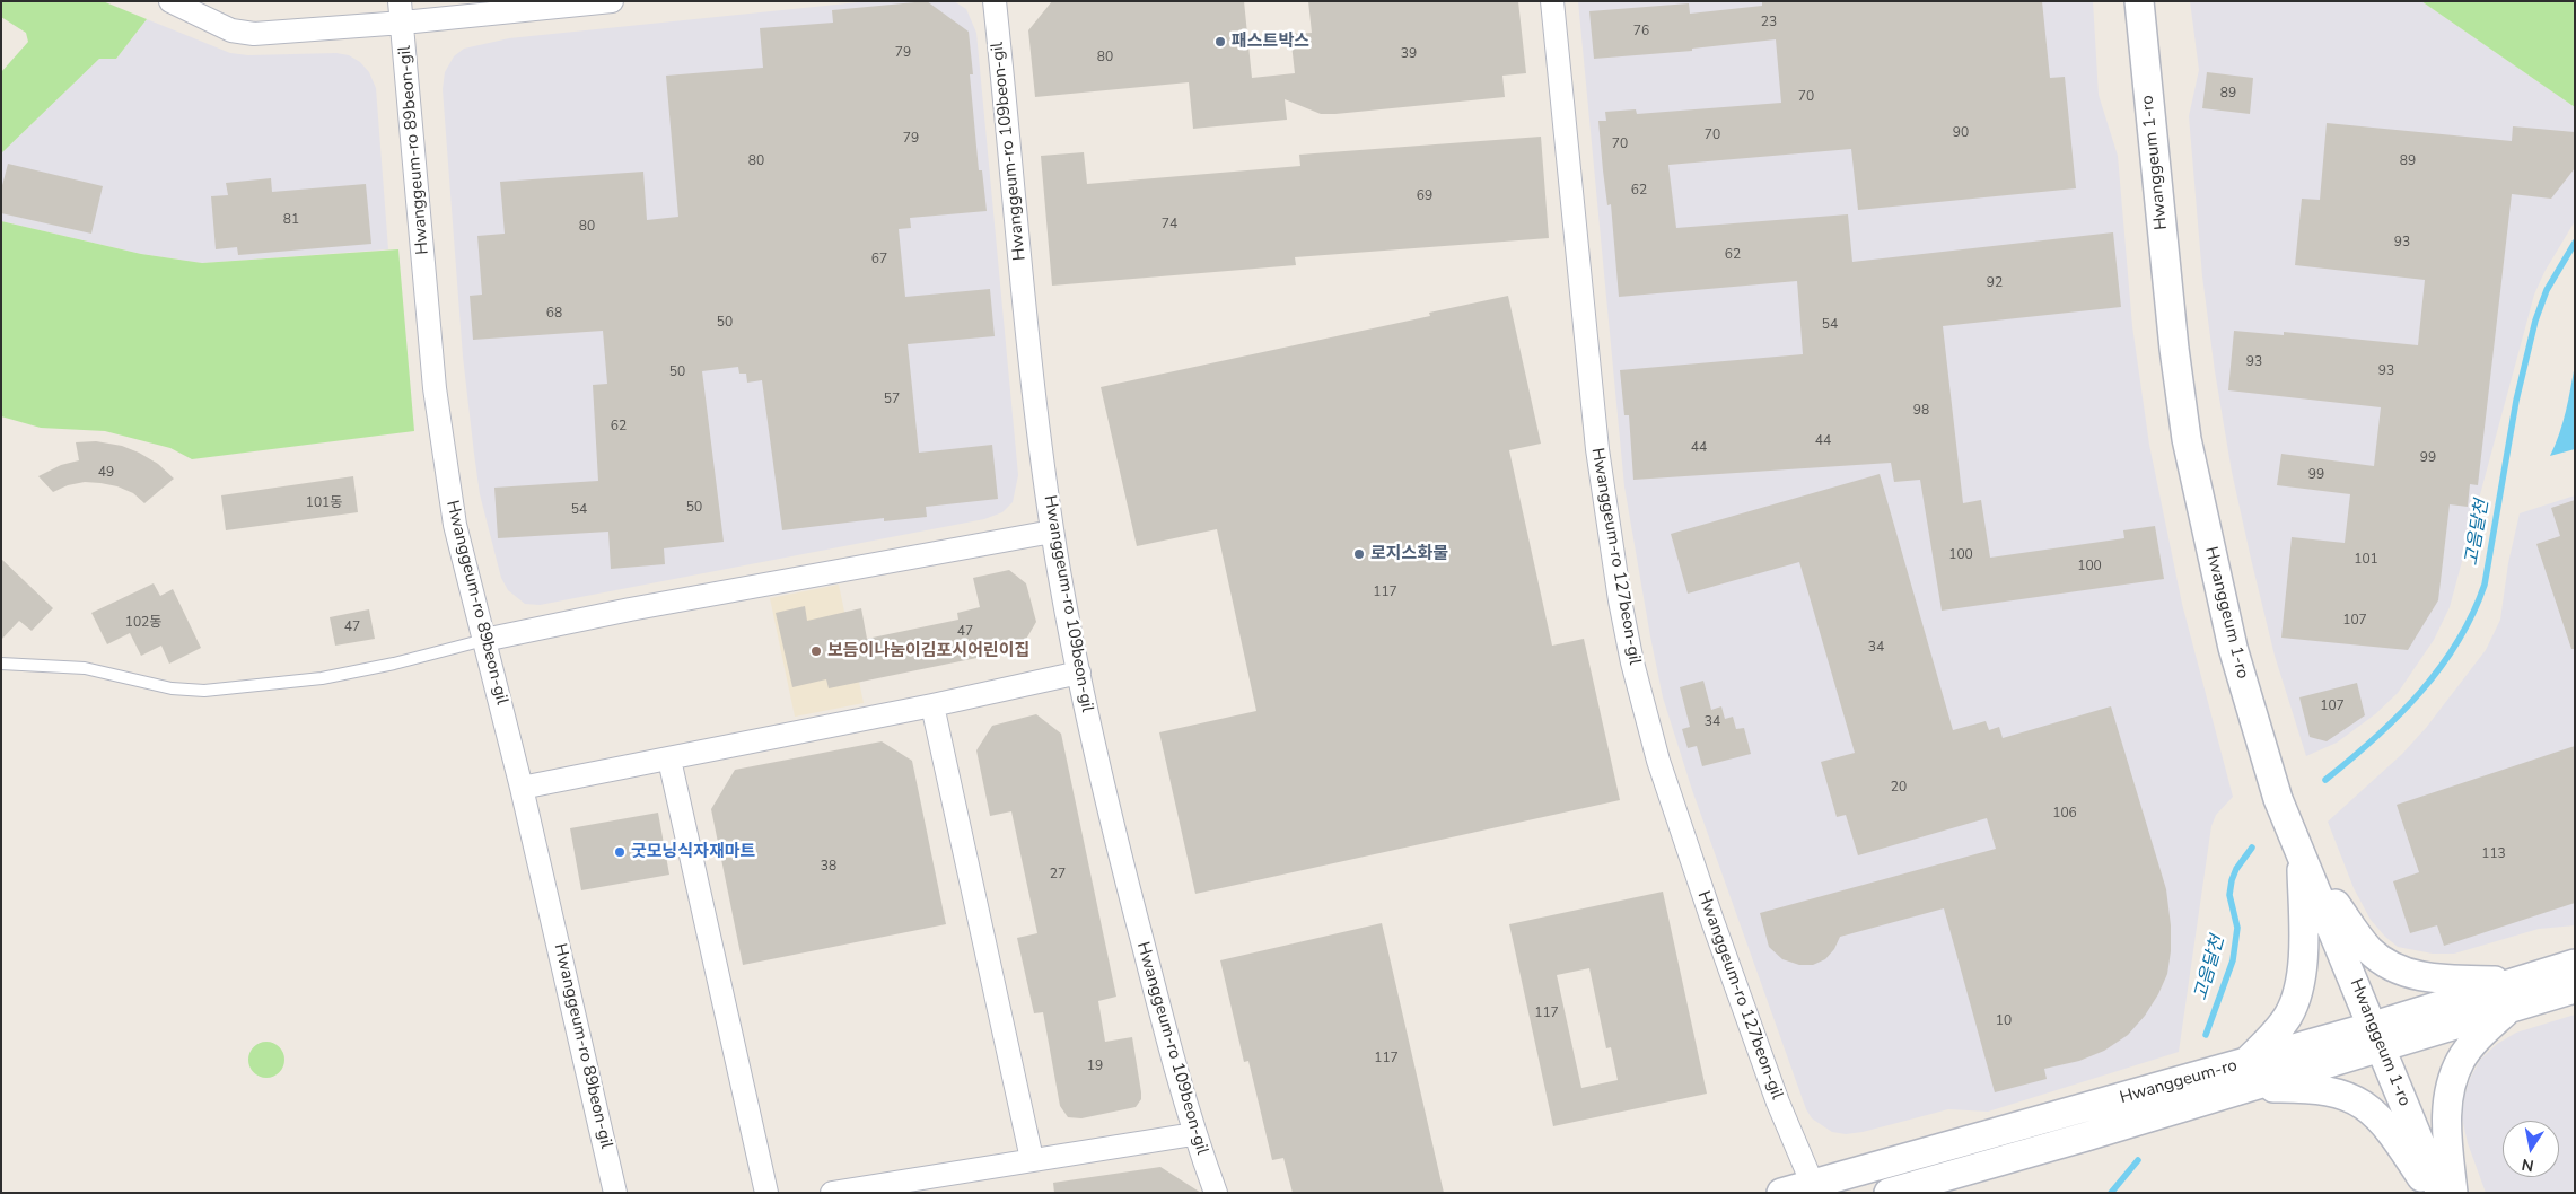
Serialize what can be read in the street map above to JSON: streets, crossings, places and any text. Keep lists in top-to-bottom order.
{
  "streets": {
    "street": [
      "Hwanggeum-ro 89beon-gil",
      "Hwanggeum-ro 109beon-gil",
      "Hwanggeum 1-ro",
      "Hwanggeum-ro 127beon-gil",
      "Hwanggeum-ro"
    ]
  },
  "crossings": [
    ["Hwanggeum 1-ro", "Hwanggeum-ro"],
    ["Hwanggeum-ro 127beon-gil", "Hwanggeum-ro"]
  ],
  "water": ["고음달천"],
  "places": [
    "패스트박스",
    "로지스화물",
    "보듬이나눔이김포시어린이집",
    "굿모닝식자재마트"
  ],
  "house_numbers": [
    "23",
    "76",
    "79",
    "39",
    "80",
    "89",
    "70",
    "90",
    "70",
    "79",
    "70",
    "80",
    "89",
    "62",
    "69",
    "81",
    "74",
    "80",
    "93",
    "62",
    "67",
    "92",
    "68",
    "50",
    "54",
    "93",
    "93",
    "50",
    "57",
    "98",
    "62",
    "44",
    "44",
    "99",
    "49",
    "99",
    "101동",
    "50",
    "54",
    "100",
    "101",
    "100",
    "117",
    "107",
    "102동",
    "47",
    "47",
    "34",
    "107",
    "34",
    "20",
    "106",
    "113",
    "38",
    "27",
    "117",
    "10",
    "117",
    "19"
  ],
  "north": "bottom"
}
